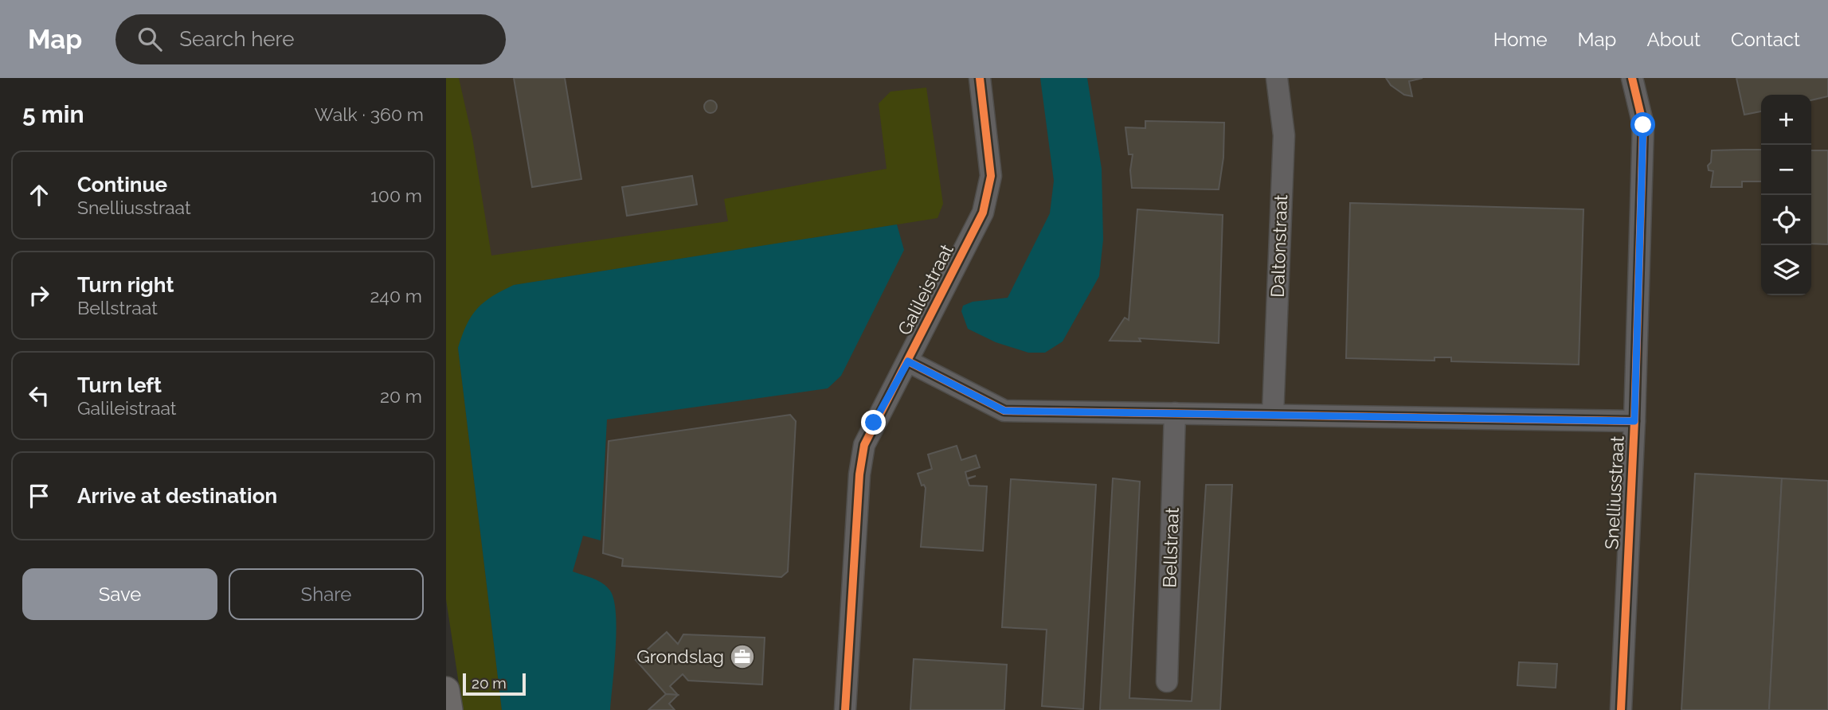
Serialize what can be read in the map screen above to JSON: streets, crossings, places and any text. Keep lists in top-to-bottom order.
{
  "streets": {
    "street": [
      "Daltonstraat",
      "Galileistraat",
      "Snelliusstraat",
      "Bellstraat"
    ]
  },
  "places": {
    "office": ["Grondslag"]
  },
  "scale_bar": "20 m",
  "page": {
    "header": "Map",
    "search": "Search here",
    "nav": [
      "Home",
      "Map",
      "About",
      "Contact"
    ],
    "heading": ["5 min", "Walk · 360 m"],
    "map_buttons": ["+", "−"],
    "list": [
      ["Continue", "Snelliusstraat", "100 m"],
      ["Turn right", "Bellstraat", "240 m"],
      ["Turn left", "Galileistraat", "20 m"],
      "Arrive at destination"
    ],
    "buttons": ["Save", "Share"],
    "scale": "20 m"
  }
}
